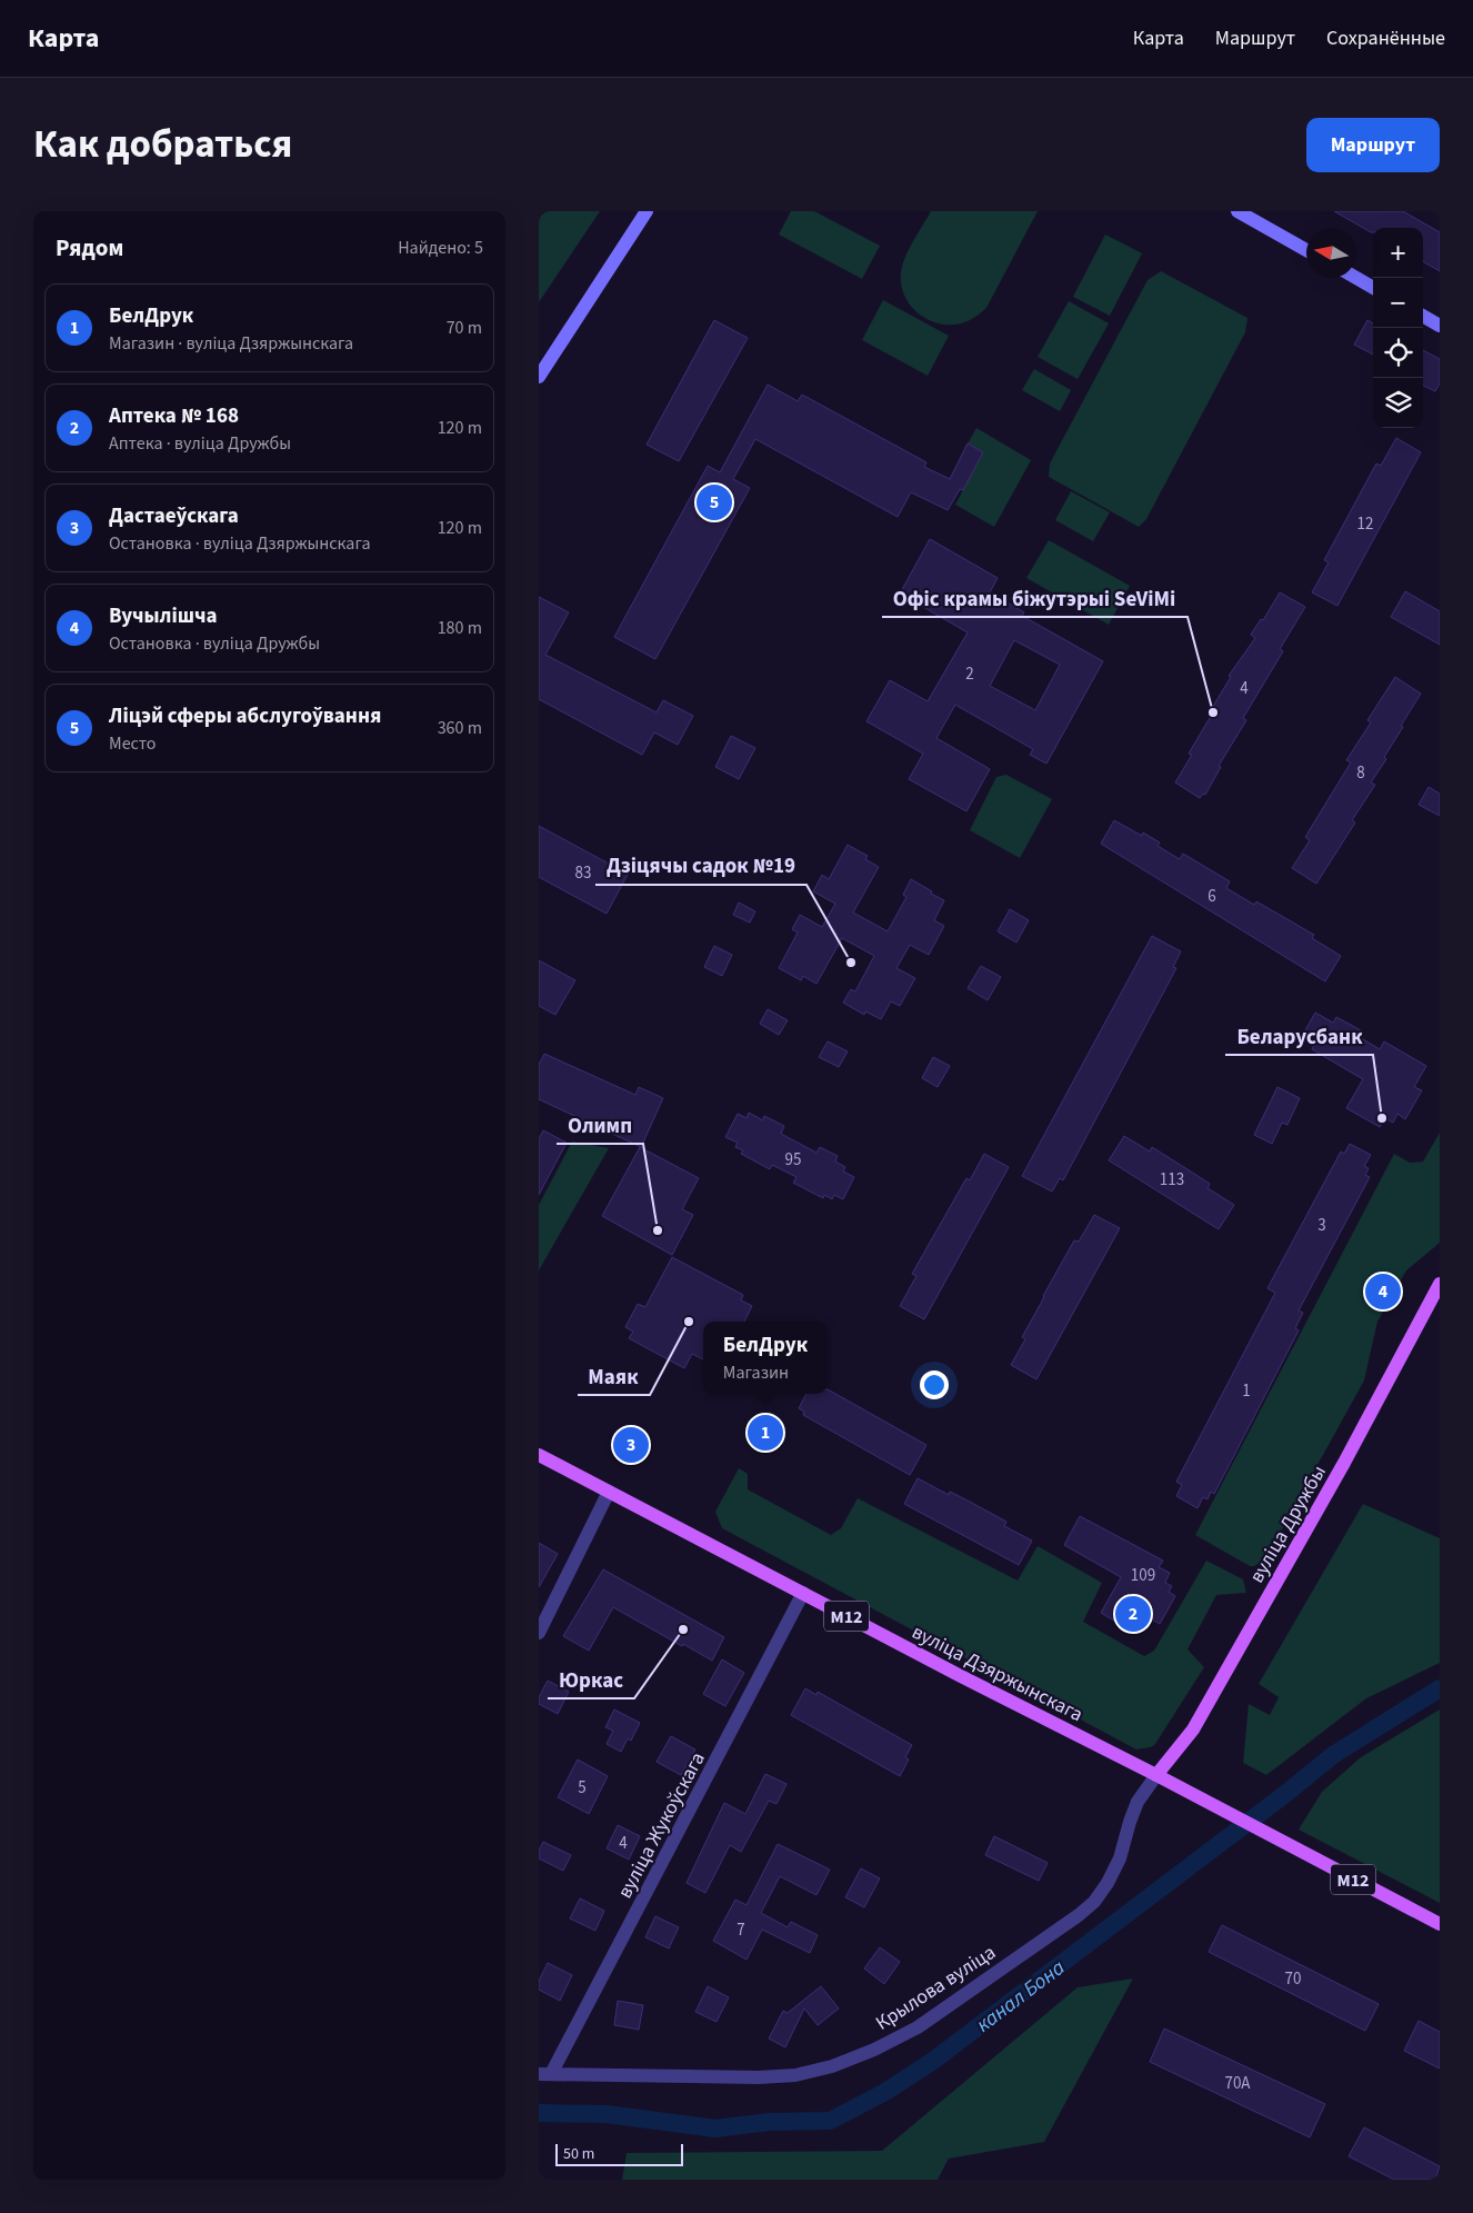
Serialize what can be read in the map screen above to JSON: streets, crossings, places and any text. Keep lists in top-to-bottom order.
{
  "streets": {
    "main road": ["вуліца Дружбы", "М12", "вуліца Дзяржынскага"],
    "street": ["вуліца Жукоўскага", "Крылова вуліца"]
  },
  "crossings": [
    ["вуліца Дружбы", "вуліца Дзяржынскага"],
    ["вуліца Дружбы", "Крылова вуліца"],
    ["вуліца Дзяржынскага", "вуліца Жукоўскага"],
    ["вуліца Дзяржынскага", "Крылова вуліца"],
    ["вуліца Жукоўскага", "Крылова вуліца"]
  ],
  "water": ["канал Бона"],
  "places": [
    "Офіс крамы біжутэрыі SeViMi",
    "Дзіцячы садок №19",
    "Беларусбанк",
    "Олимп",
    "Маяк",
    "Юркас"
  ],
  "house_numbers": [
    "12",
    "2",
    "4",
    "8",
    "83",
    "6",
    "95",
    "113",
    "3",
    "1",
    "109",
    "5",
    "4",
    "7",
    "70",
    "70А"
  ],
  "scale_bar": "50 m",
  "north": "left",
  "page": {
    "header": "Карта",
    "nav": ["Карта", "Маршрут", "Сохранённые"],
    "title": "Как добраться",
    "buttons": "Маршрут",
    "heading": ["Рядом", "Найдено: 5"],
    "map_buttons": ["+", "−"],
    "list": [
      {
        "mark": "1",
        "name": "БелДрук",
        "note": "Магазин · вуліца Дзяржынскага",
        "value": "70 m"
      },
      {
        "mark": "2",
        "name": "Аптека № 168",
        "note": "Аптека · вуліца Дружбы",
        "value": "120 m"
      },
      {
        "mark": "3",
        "name": "Дастаеўскага",
        "note": "Остановка · вуліца Дзяржынскага",
        "value": "120 m"
      },
      {
        "mark": "4",
        "name": "Вучылішча",
        "note": "Остановка · вуліца Дружбы",
        "value": "180 m"
      },
      {
        "mark": "5",
        "name": "Ліцэй сферы абслугоўвання",
        "note": "Место",
        "value": "360 m"
      }
    ],
    "pins": [
      "5",
      "4",
      "1",
      "3",
      "2"
    ],
    "popup": ["БелДрук", "Магазин"],
    "scale": "50 m"
  }
}
